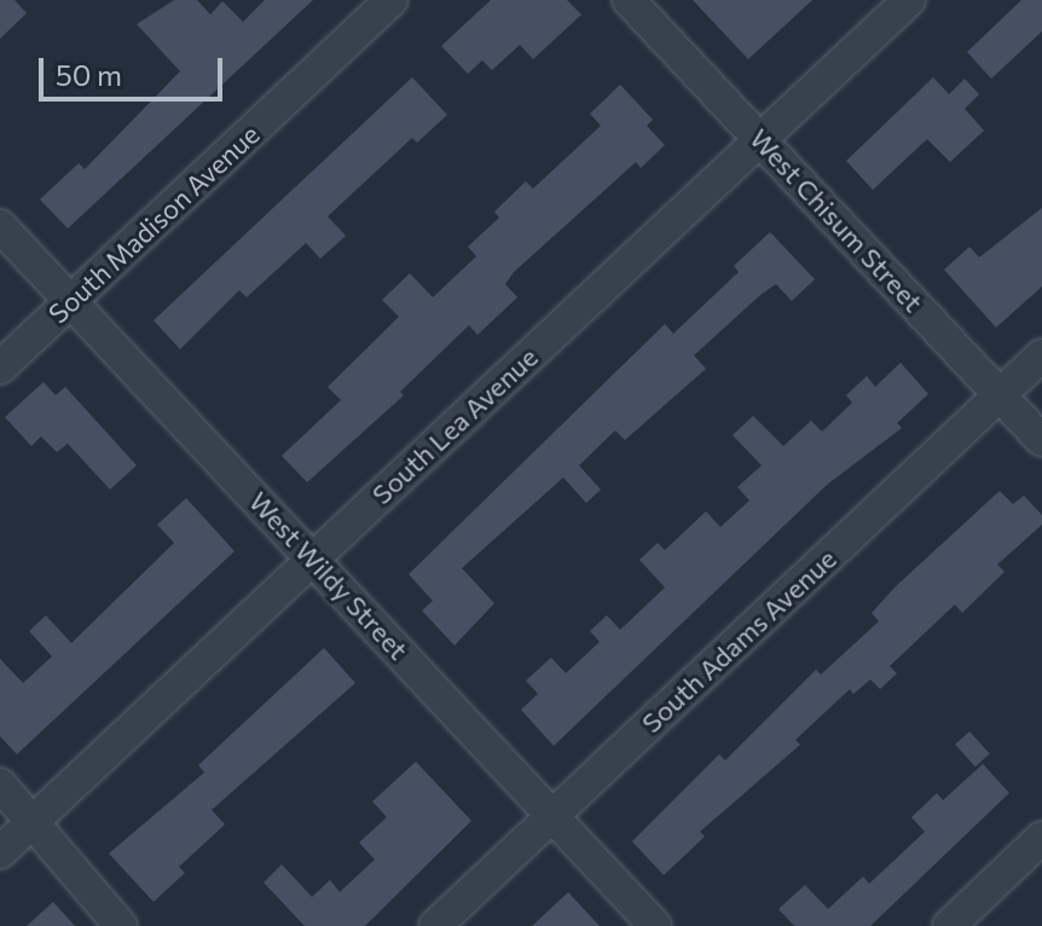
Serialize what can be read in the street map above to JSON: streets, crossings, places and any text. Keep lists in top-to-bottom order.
{
  "streets": {
    "street": [
      "West Chisum Street",
      "South Madison Avenue",
      "South Lea Avenue",
      "West Wildy Street",
      "South Adams Avenue"
    ]
  },
  "crossings": [
    ["West Chisum Street", "South Lea Avenue"],
    ["West Chisum Street", "South Adams Avenue"],
    ["South Madison Avenue", "West Wildy Street"],
    ["South Lea Avenue", "West Wildy Street"],
    ["West Wildy Street", "South Adams Avenue"]
  ],
  "scale_bar": "50 m"
}
